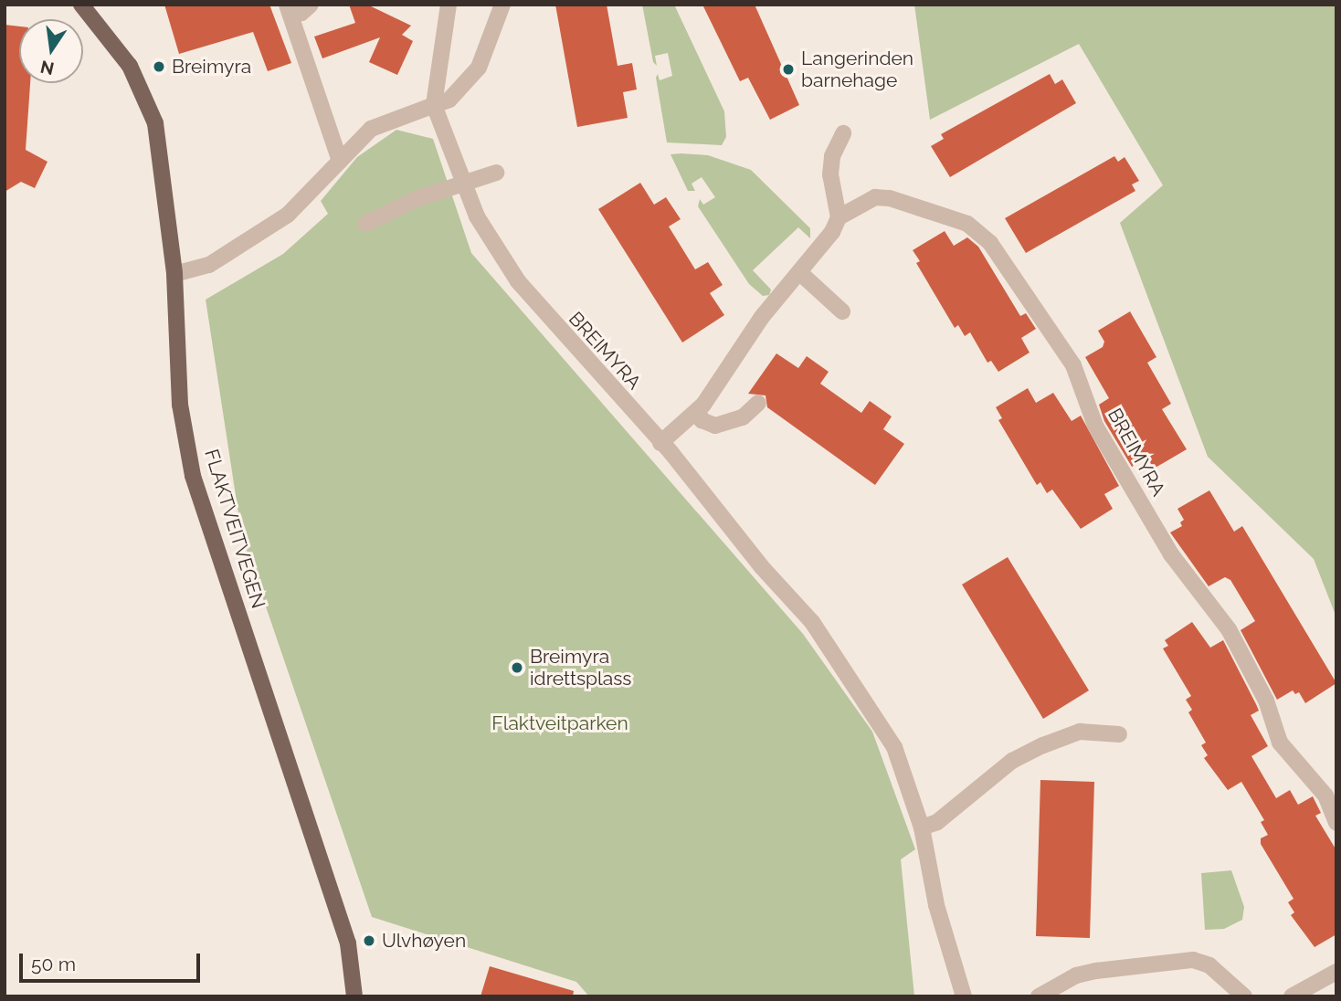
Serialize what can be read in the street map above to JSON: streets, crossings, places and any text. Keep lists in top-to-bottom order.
{
  "streets": {
    "main road": ["FLAKTVEITVEGEN"],
    "street": ["BREIMYRA"]
  },
  "parks": ["Flaktveitparken"],
  "places": [
    "Breimyra",
    "Langerinden barnehage",
    "Breimyra idrettsplass",
    "Ulvhøyen"
  ],
  "scale_bar": "50 m",
  "north": "bottom"
}
